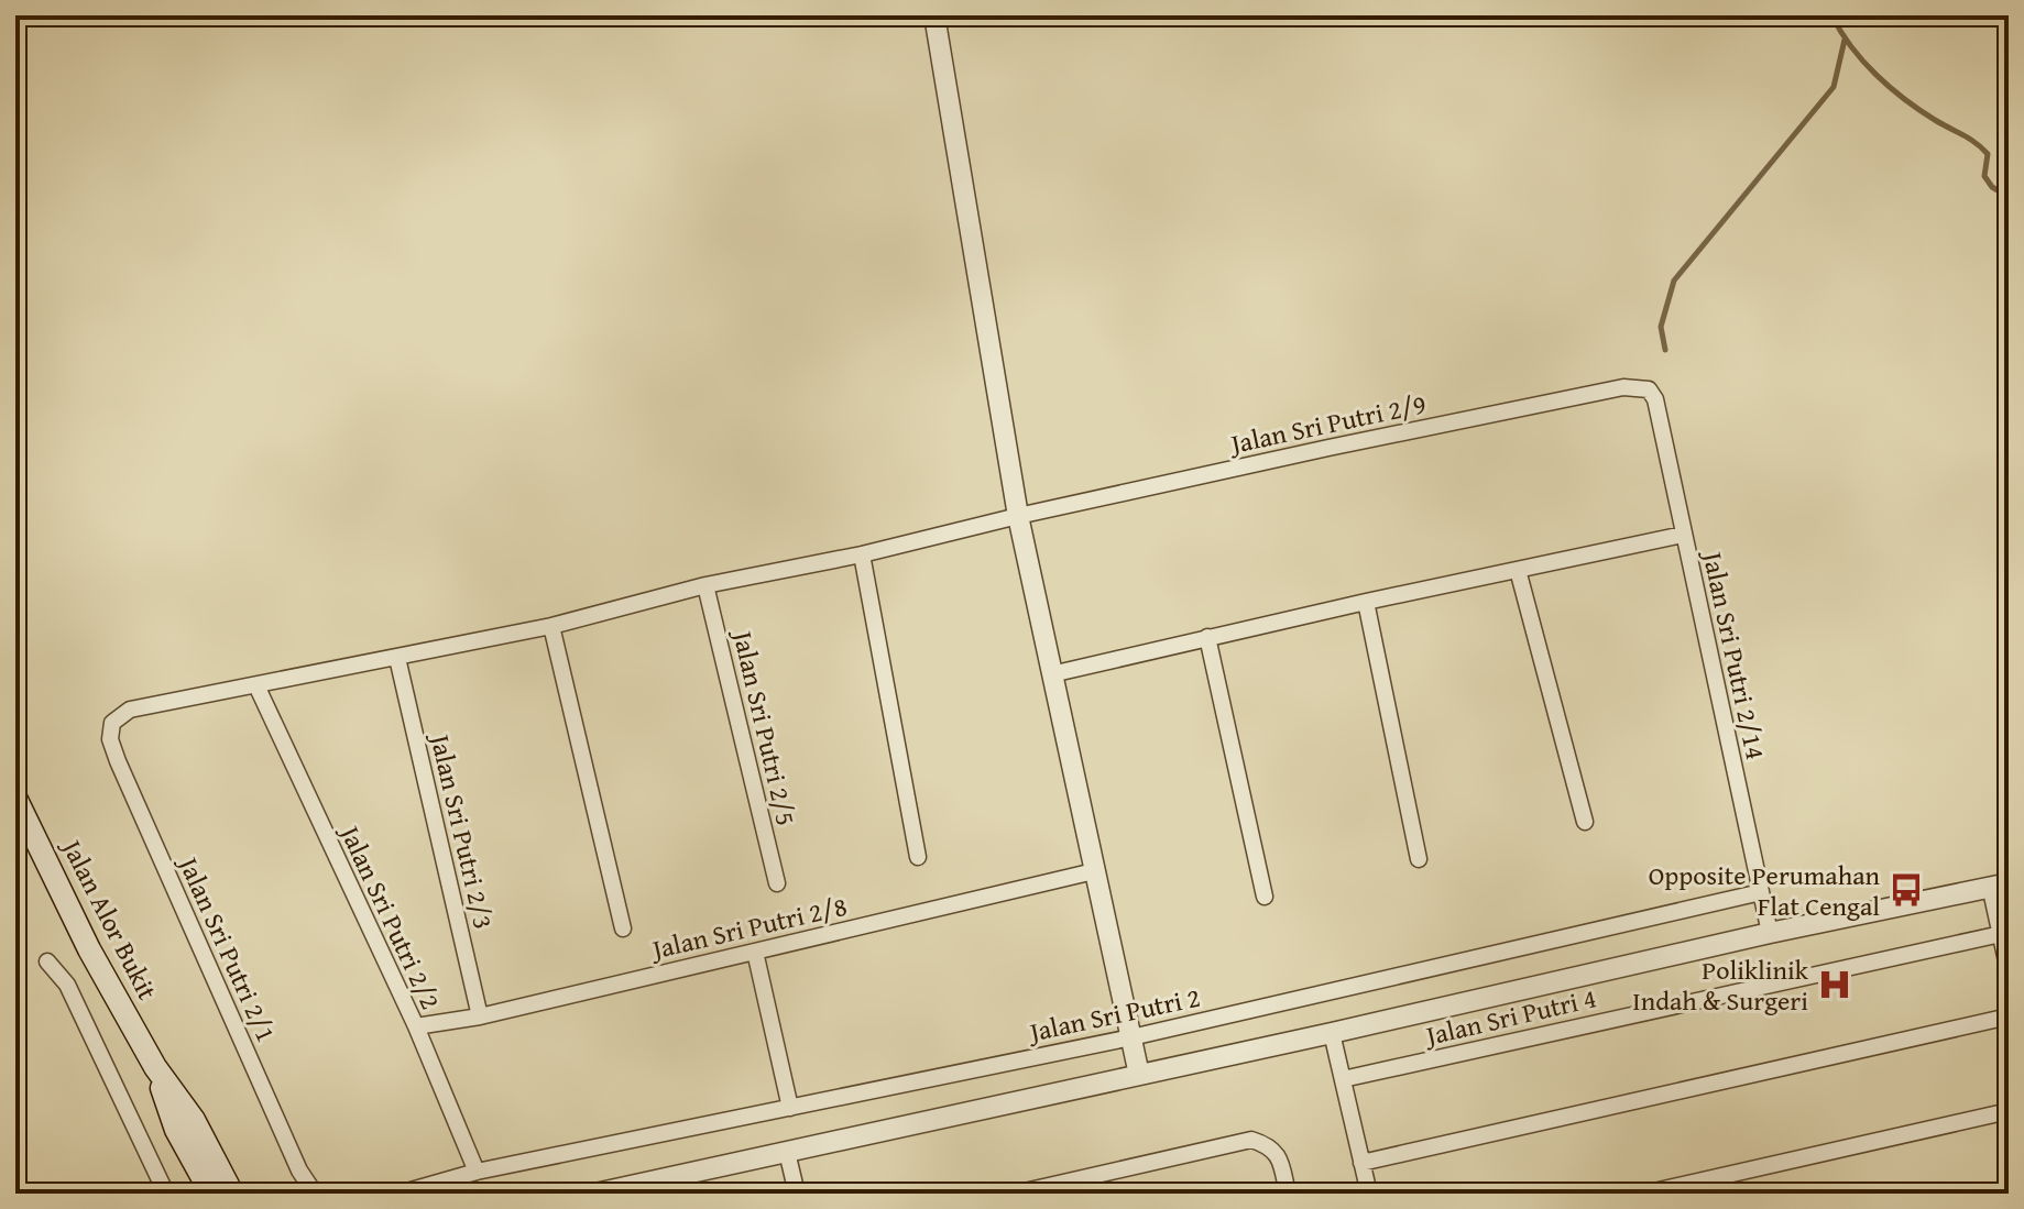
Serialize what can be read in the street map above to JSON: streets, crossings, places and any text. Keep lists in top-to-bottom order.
{
  "streets": {
    "main road": ["Jalan Alor Bukit"],
    "street": [
      "Jalan Sri Putri 2/9",
      "Jalan Sri Putri 2/14",
      "Jalan Sri Putri 2/5",
      "Jalan Sri Putri 2/3",
      "Jalan Sri Putri 2/2",
      "Jalan Sri Putri 2/8",
      "Jalan Sri Putri 2/1",
      "Jalan Sri Putri 2",
      "Jalan Sri Putri 4"
    ]
  },
  "crossings": [
    ["Jalan Sri Putri 2/9", "Jalan Sri Putri 2/14"],
    ["Jalan Sri Putri 2/9", "Jalan Sri Putri 2/5"],
    ["Jalan Sri Putri 2/9", "Jalan Sri Putri 2/3"],
    ["Jalan Sri Putri 2/9", "Jalan Sri Putri 2/2"],
    ["Jalan Sri Putri 2/9", "Jalan Sri Putri 2/1"],
    ["Jalan Sri Putri 2/14", "Jalan Sri Putri 2"],
    ["Jalan Sri Putri 2/3", "Jalan Sri Putri 2/8"],
    ["Jalan Sri Putri 2/2", "Jalan Sri Putri 2/8"],
    ["Jalan Sri Putri 2/2", "Jalan Sri Putri 2"]
  ],
  "places": {
    "bus stop": ["Opposite Perumahan Flat Cengal"],
    "hospital": ["Poliklinik Indah & Surgeri"]
  }
}
